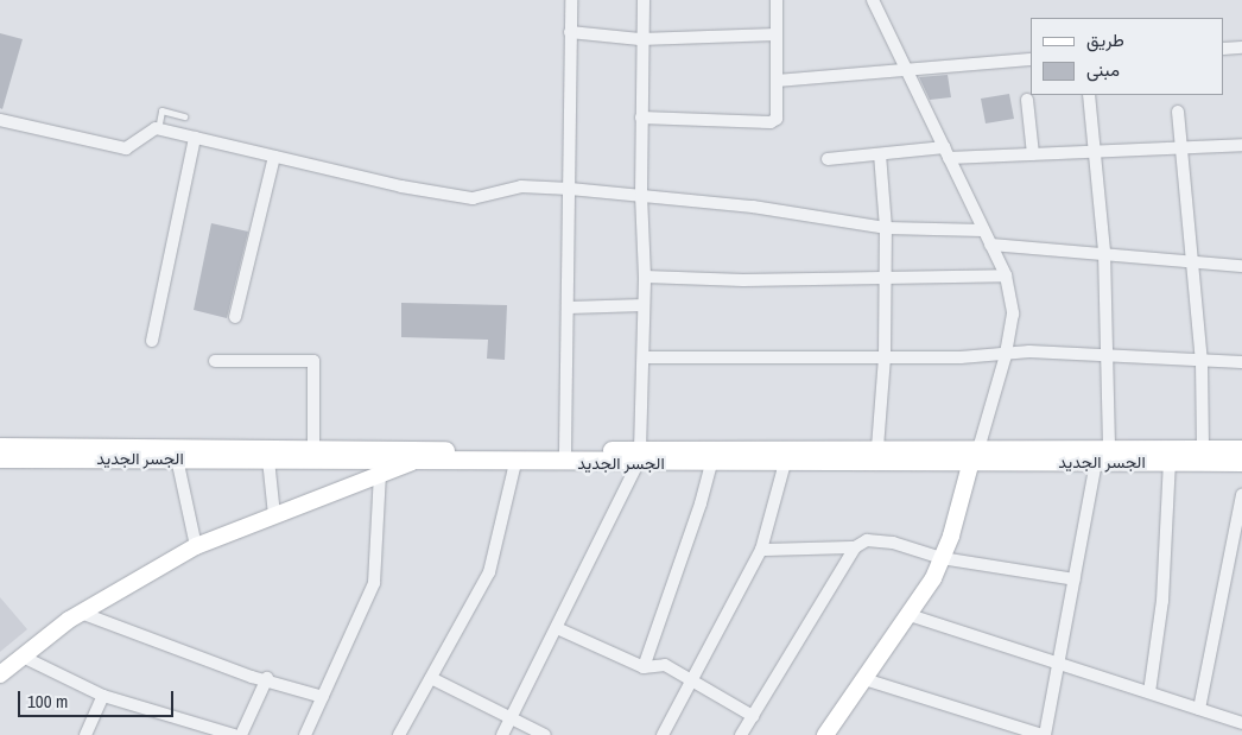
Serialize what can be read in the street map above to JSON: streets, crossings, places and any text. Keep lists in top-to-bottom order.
{
  "streets": {
    "main road": ["الجسر الجديد"]
  },
  "legend": ["طريق", "مبنى"],
  "scale_bar": "100 m"
}
